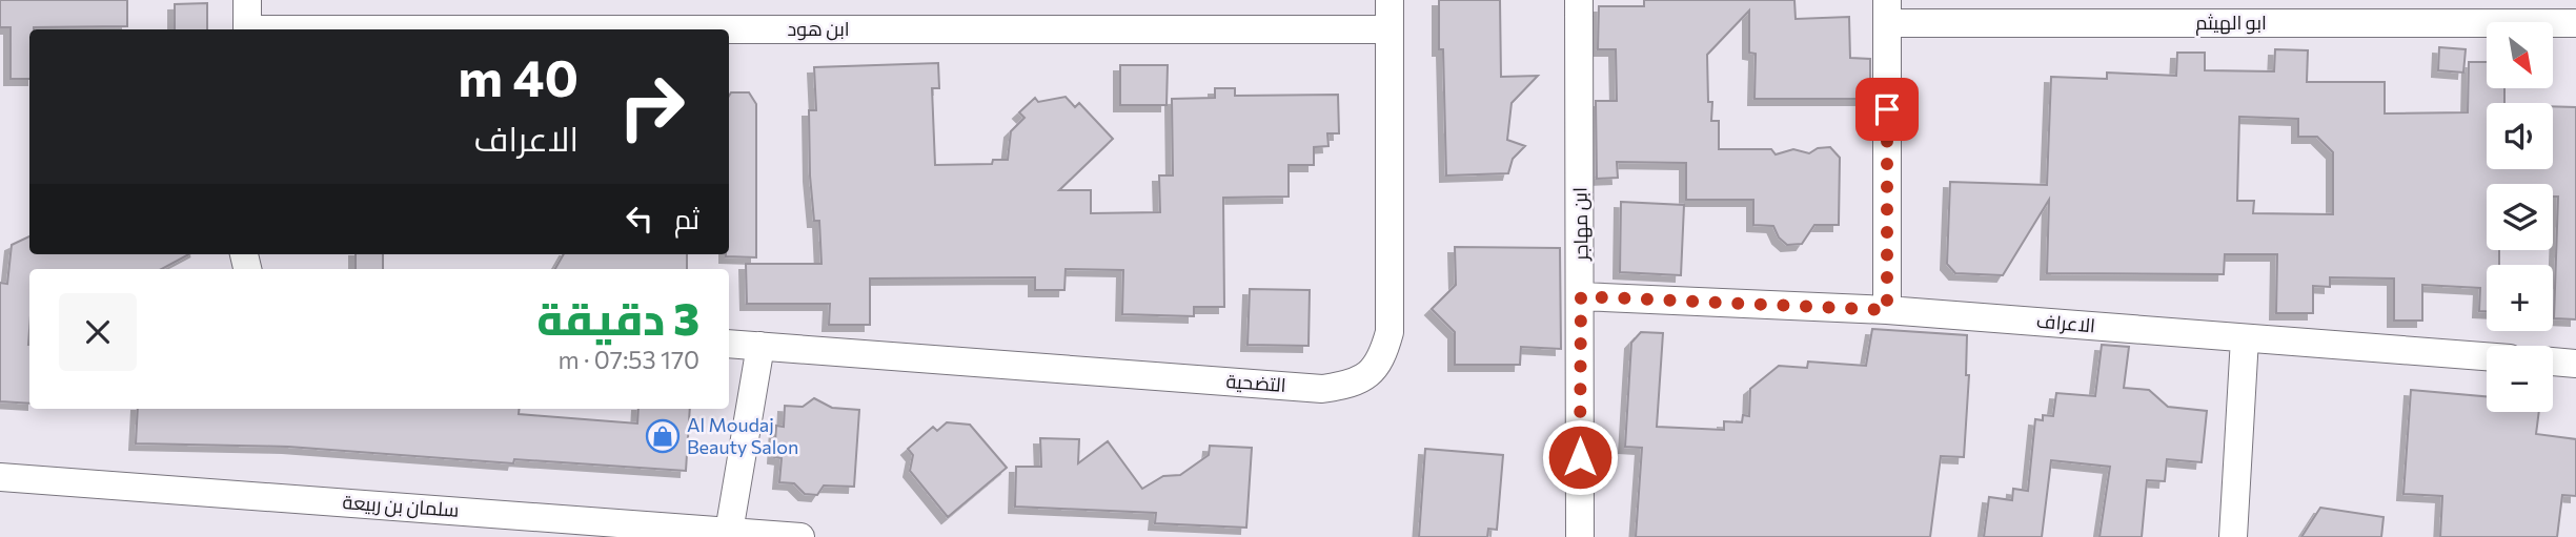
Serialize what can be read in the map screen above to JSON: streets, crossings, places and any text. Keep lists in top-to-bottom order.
{
  "streets": {
    "street": [
      "ابو الهيثم",
      "ابن هود",
      "ابن مهاجر",
      "الاعراف",
      "التضحية",
      "سلمان بن ربيعة"
    ]
  },
  "crossings": [
    ["ابن هود", "التضحية"],
    ["ابن مهاجر", "الاعراف"]
  ],
  "places": {
    "shop": ["Al Moudaj Beauty Salon"]
  },
  "north": "bottom right",
  "page": {
    "map_buttons": ["+", "−"],
    "turn": ["40 m", "الاعراف"],
    "then": "ثم",
    "heading": ["3 دقيقة", "170 m · 07:53"]
  }
}
